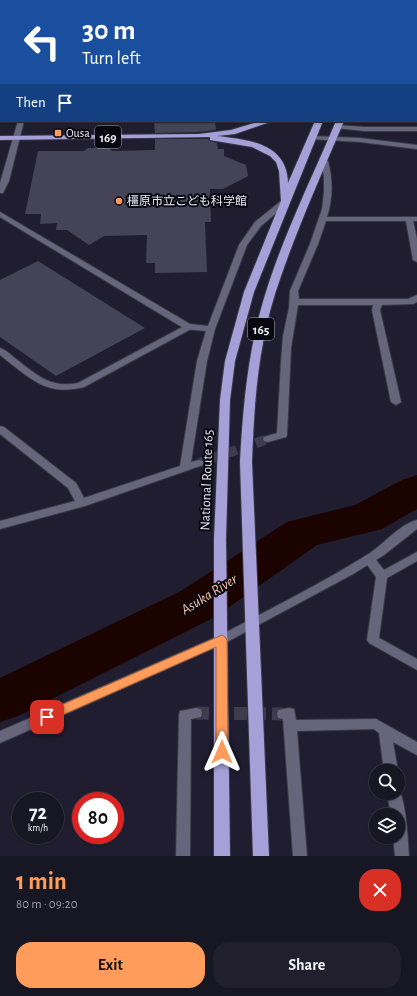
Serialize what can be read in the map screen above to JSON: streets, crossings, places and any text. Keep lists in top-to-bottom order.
{
  "streets": {
    "highway": ["169", "165", "National Route 165"]
  },
  "water": ["Asuka River"],
  "places": {
    "transit": ["Ousa"],
    "other": ["橿原市立こども科学館"]
  },
  "page": {
    "turn": ["30 m", "Turn left"],
    "then": "Then",
    "speed": "72 km/h",
    "limit": "80",
    "heading": ["1 min", "80 m · 09:20"],
    "buttons": ["Exit", "Share"]
  }
}
